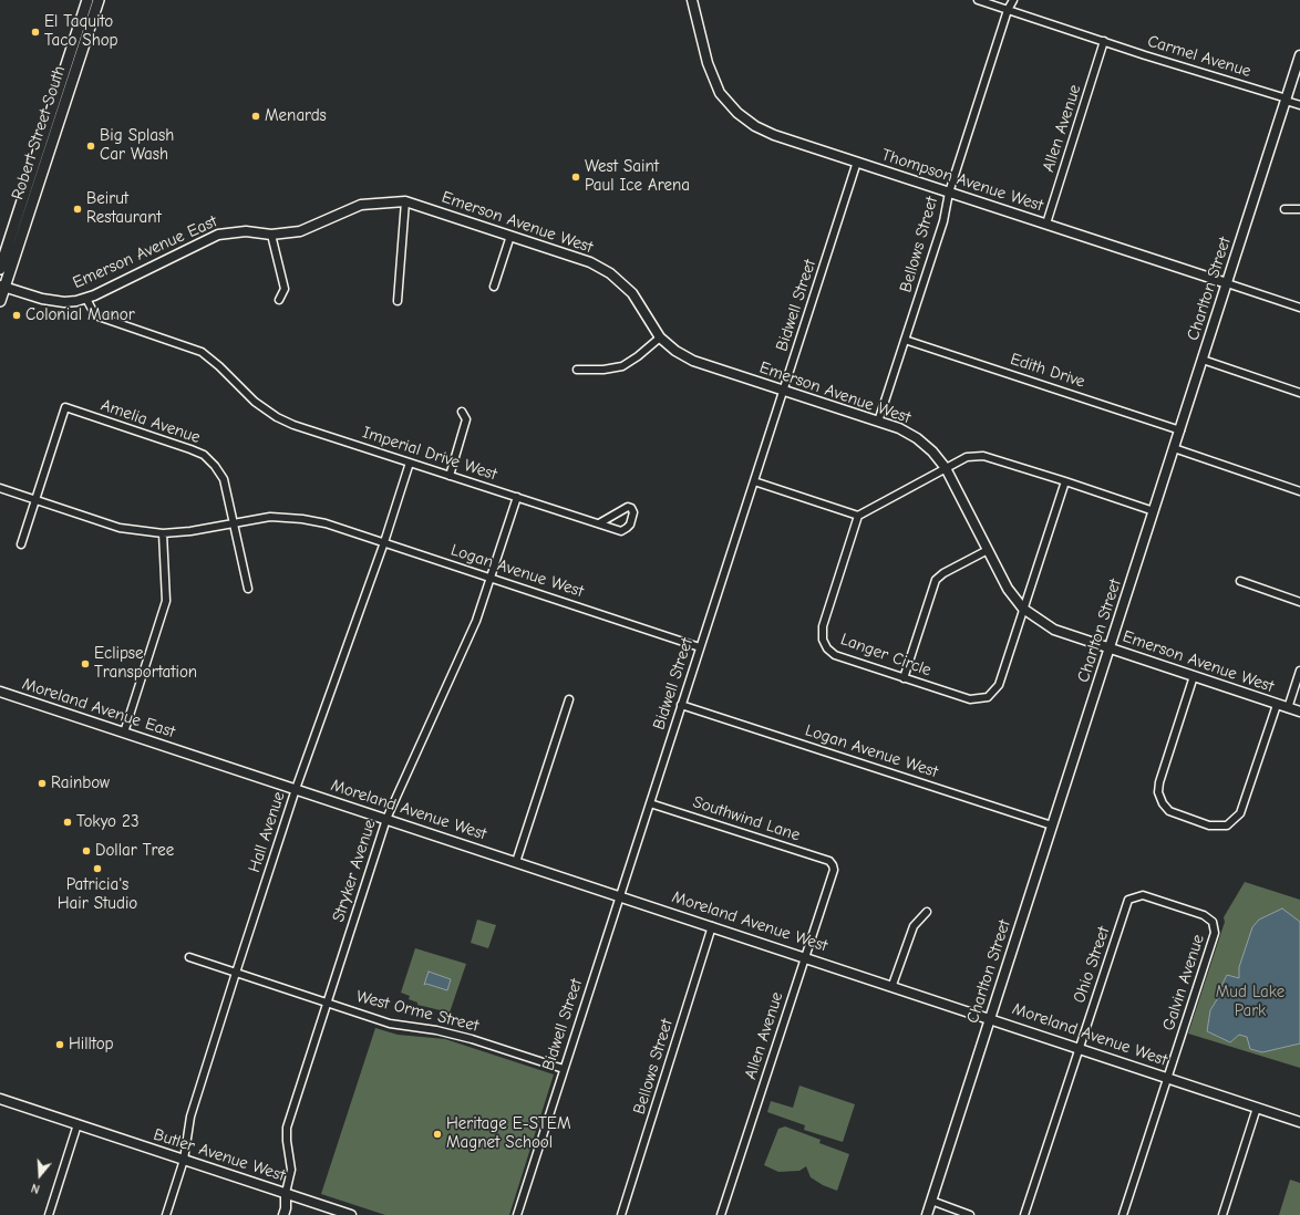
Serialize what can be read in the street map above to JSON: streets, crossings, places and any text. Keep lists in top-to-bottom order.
{
  "streets": {
    "main road": ["Robert Street South"],
    "street": [
      "Carmel Avenue",
      "Allen Avenue",
      "Thompson Avenue West",
      "Emerson Avenue West",
      "Bellows Street",
      "Emerson Avenue East",
      "Charlton Street",
      "Bidwell Street",
      "Edith Drive",
      "Amelia Avenue",
      "Imperial Drive West",
      "Logan Avenue West",
      "Langer Circle",
      "Moreland Avenue East",
      "Moreland Avenue West",
      "Southwind Lane",
      "Hall Avenue",
      "Stryker Avenue",
      "Ohio Street",
      "Galvin Avenue",
      "West Orme Street",
      "Butler Avenue West"
    ]
  },
  "crossings": [
    ["Carmel Avenue", "Allen Avenue"],
    ["Carmel Avenue", "Bellows Street"],
    ["Carmel Avenue", "Charlton Street"],
    ["Allen Avenue", "Thompson Avenue West"],
    ["Allen Avenue", "Moreland Avenue West"],
    ["Allen Avenue", "Southwind Lane"],
    ["Robert Street South", "Emerson Avenue East"],
    ["Thompson Avenue West", "Bellows Street"],
    ["Thompson Avenue West", "Charlton Street"],
    ["Thompson Avenue West", "Bidwell Street"],
    ["Emerson Avenue West", "Bellows Street"],
    ["Emerson Avenue West", "Emerson Avenue East"],
    ["Emerson Avenue West", "Charlton Street"],
    ["Emerson Avenue West", "Bidwell Street"],
    ["Emerson Avenue West", "Langer Circle"],
    ["Bellows Street", "Edith Drive"],
    ["Bellows Street", "Moreland Avenue West"],
    ["Emerson Avenue East", "Imperial Drive West"],
    ["Charlton Street", "Edith Drive"],
    ["Charlton Street", "Logan Avenue West"],
    ["Charlton Street", "Moreland Avenue West"],
    ["Bidwell Street", "Logan Avenue West"],
    ["Bidwell Street", "Moreland Avenue West"],
    ["Bidwell Street", "Southwind Lane"],
    ["Bidwell Street", "West Orme Street"],
    ["Amelia Avenue", "Logan Avenue West"],
    ["Imperial Drive West", "Hall Avenue"],
    ["Imperial Drive West", "Stryker Avenue"],
    ["Logan Avenue West", "Hall Avenue"],
    ["Logan Avenue West", "Stryker Avenue"],
    ["Moreland Avenue East", "Moreland Avenue West"],
    ["Moreland Avenue West", "Hall Avenue"],
    ["Moreland Avenue West", "Stryker Avenue"],
    ["Moreland Avenue West", "Ohio Street"],
    ["Moreland Avenue West", "Galvin Avenue"],
    ["Hall Avenue", "West Orme Street"],
    ["Hall Avenue", "Butler Avenue West"],
    ["Stryker Avenue", "West Orme Street"],
    ["Stryker Avenue", "Butler Avenue West"],
    ["Ohio Street", "Galvin Avenue"]
  ],
  "parks": ["Mud Lake Park"],
  "places": [
    "El Taquito Taco Shop",
    "Menards",
    "Big Splash Car Wash",
    "West Saint Paul Ice Arena",
    "Beirut Restaurant",
    "Colonial Manor",
    "Eclipse Transportation",
    "Rainbow",
    "Tokyo 23",
    "Dollar Tree",
    "Patricia's Hair Studio",
    "Hilltop",
    "Heritage E-STEM Magnet School"
  ],
  "north": "bottom"
}
